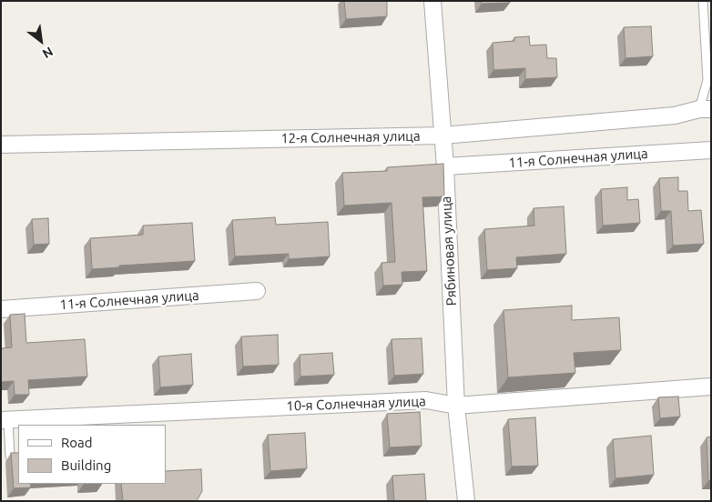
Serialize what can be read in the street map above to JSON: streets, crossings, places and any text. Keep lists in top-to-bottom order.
{
  "streets": {
    "street": [
      "12-я Солнечная улица",
      "11-я Солнечная улица",
      "Рябиновая улица",
      "10-я Солнечная улица"
    ]
  },
  "crossings": [
    ["12-я Солнечная улица", "Рябиновая улица"],
    ["11-я Солнечная улица", "Рябиновая улица"],
    ["Рябиновая улица", "10-я Солнечная улица"]
  ],
  "legend": ["Road", "Building"],
  "north": "bottom right"
}
